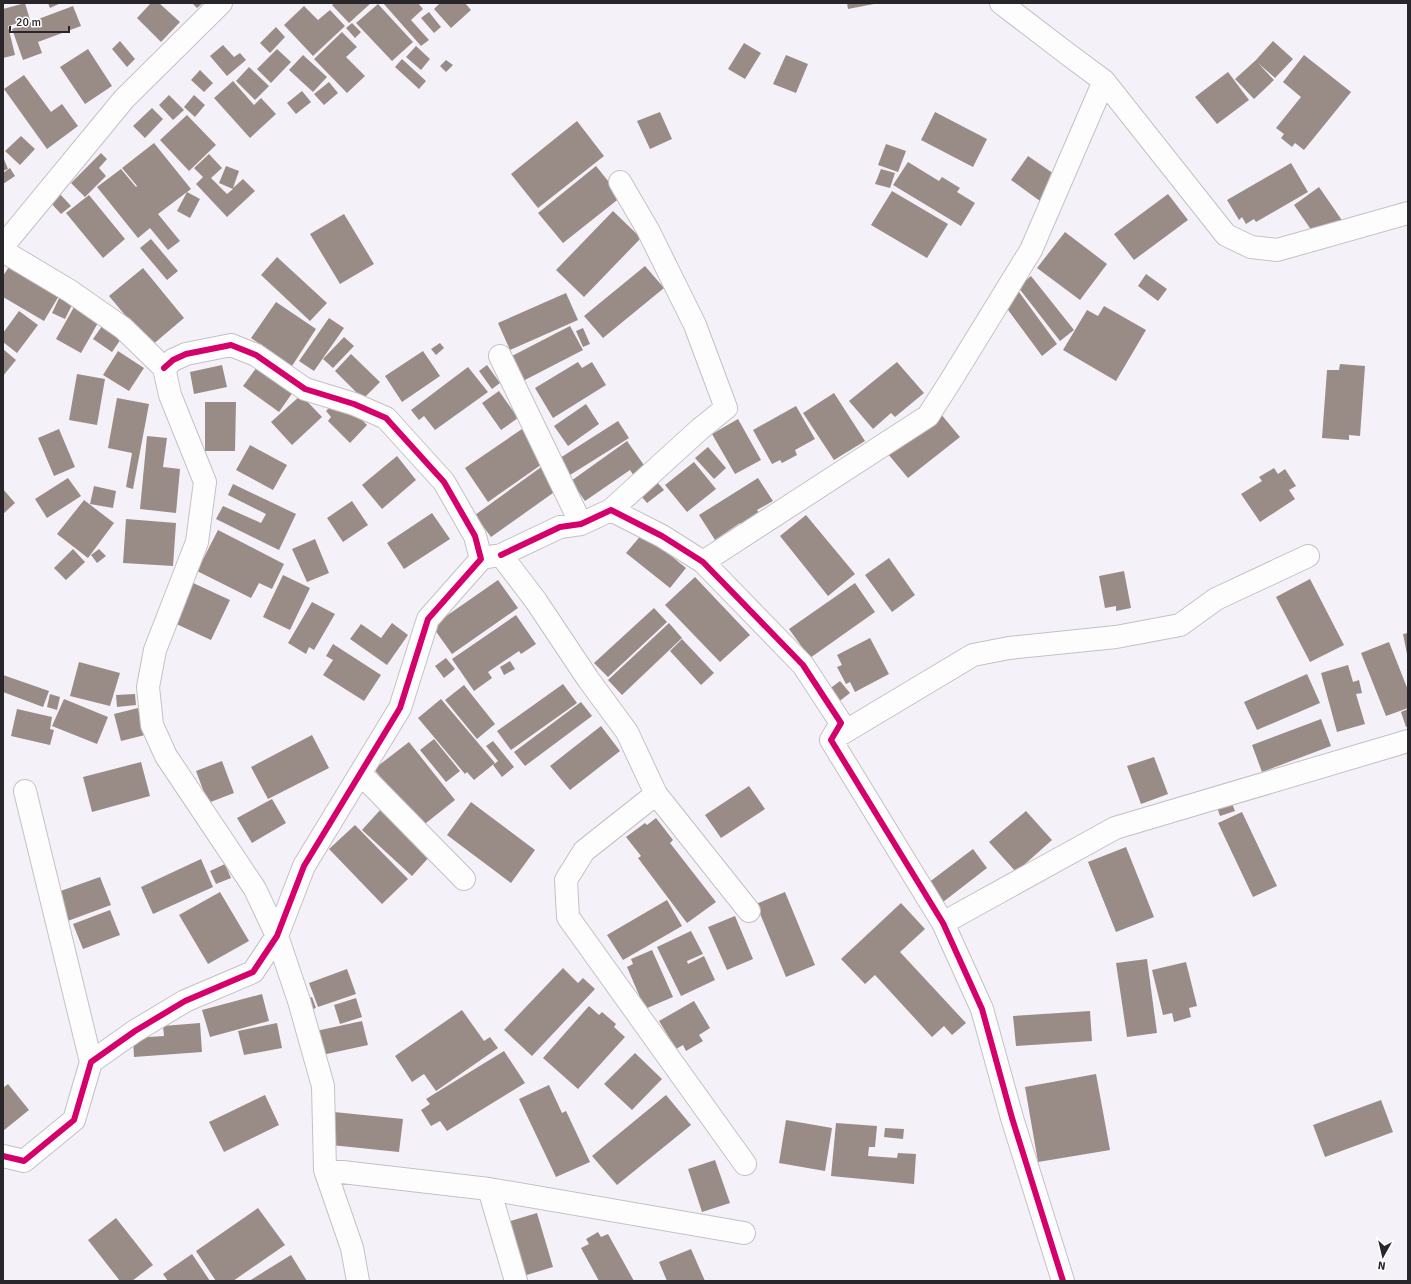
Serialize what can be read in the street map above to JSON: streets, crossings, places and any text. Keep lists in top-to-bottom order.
{
  "scale_bar": "20 m",
  "north": "bottom"
}
